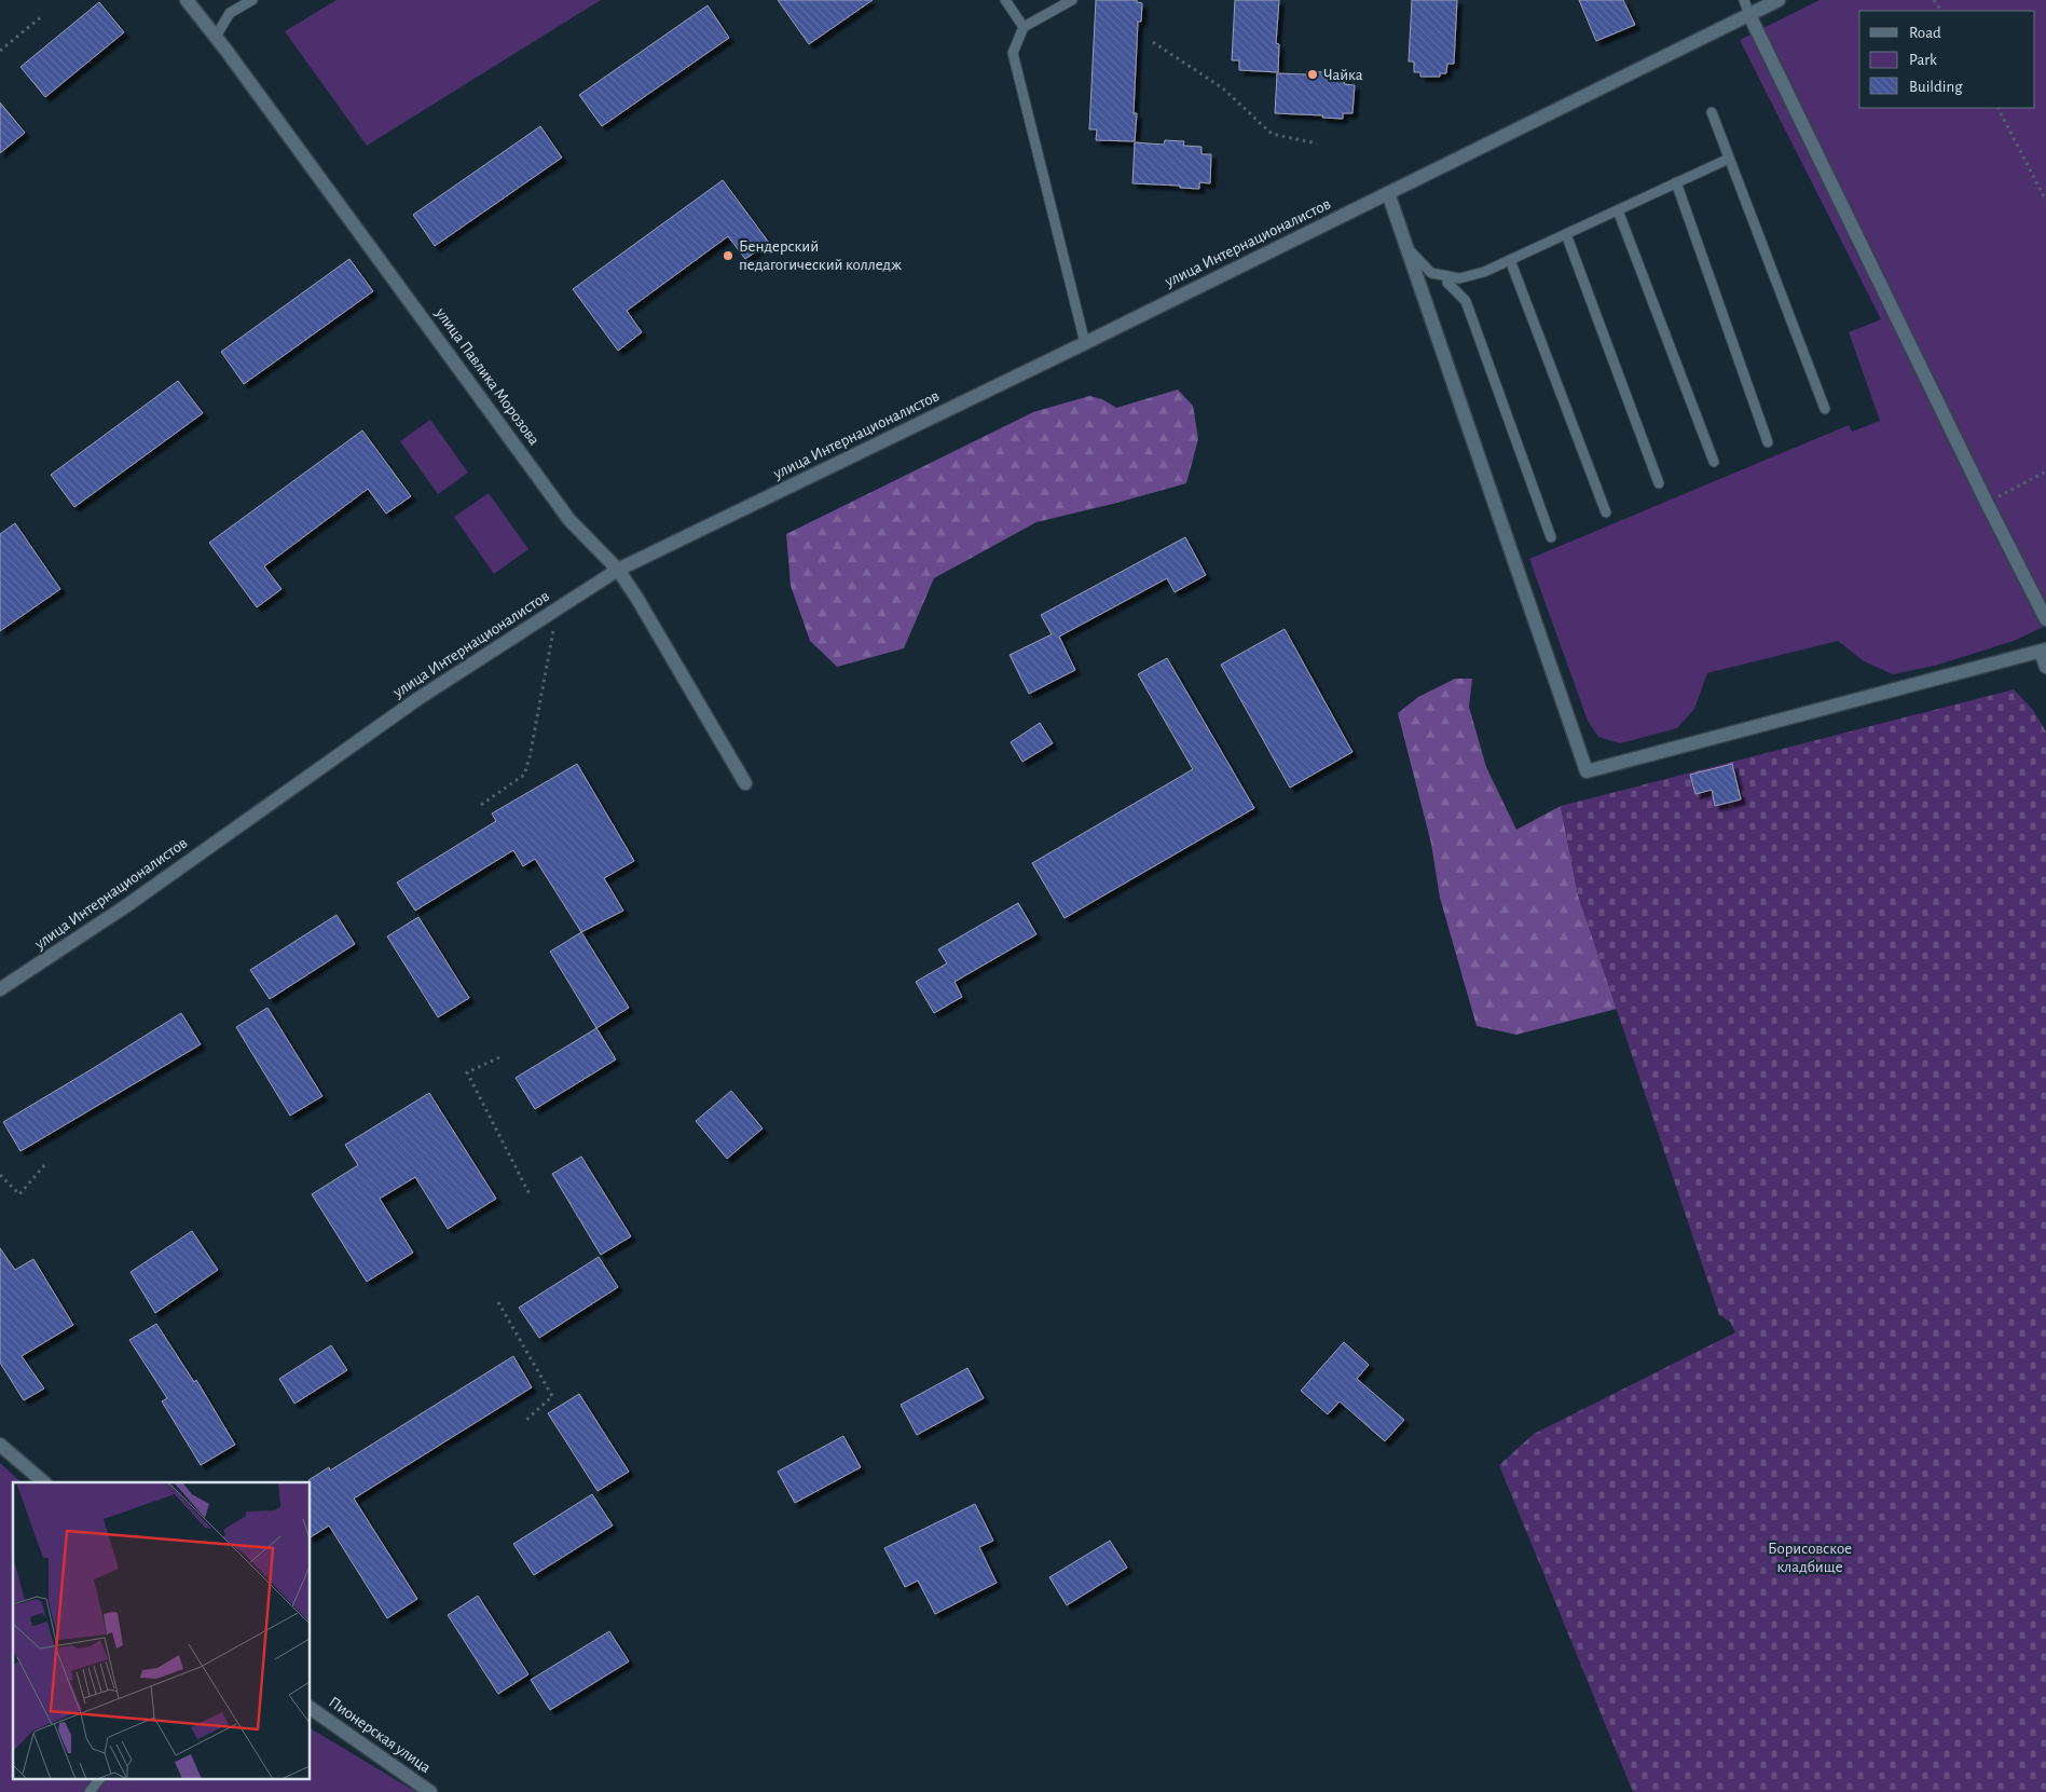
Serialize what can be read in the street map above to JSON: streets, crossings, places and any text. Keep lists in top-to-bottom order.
{
  "streets": {
    "street": ["улица Интернационалистов", "улица Павлика Морозова", "Пионерская улица"]
  },
  "crossings": [
    ["улица Интернационалистов", "улица Павлика Морозова"]
  ],
  "parks": ["Борисовское кладбище"],
  "places": ["Чайка", "Бендерский педагогический колледж"],
  "legend": ["Road", "Park", "Building"]
}
